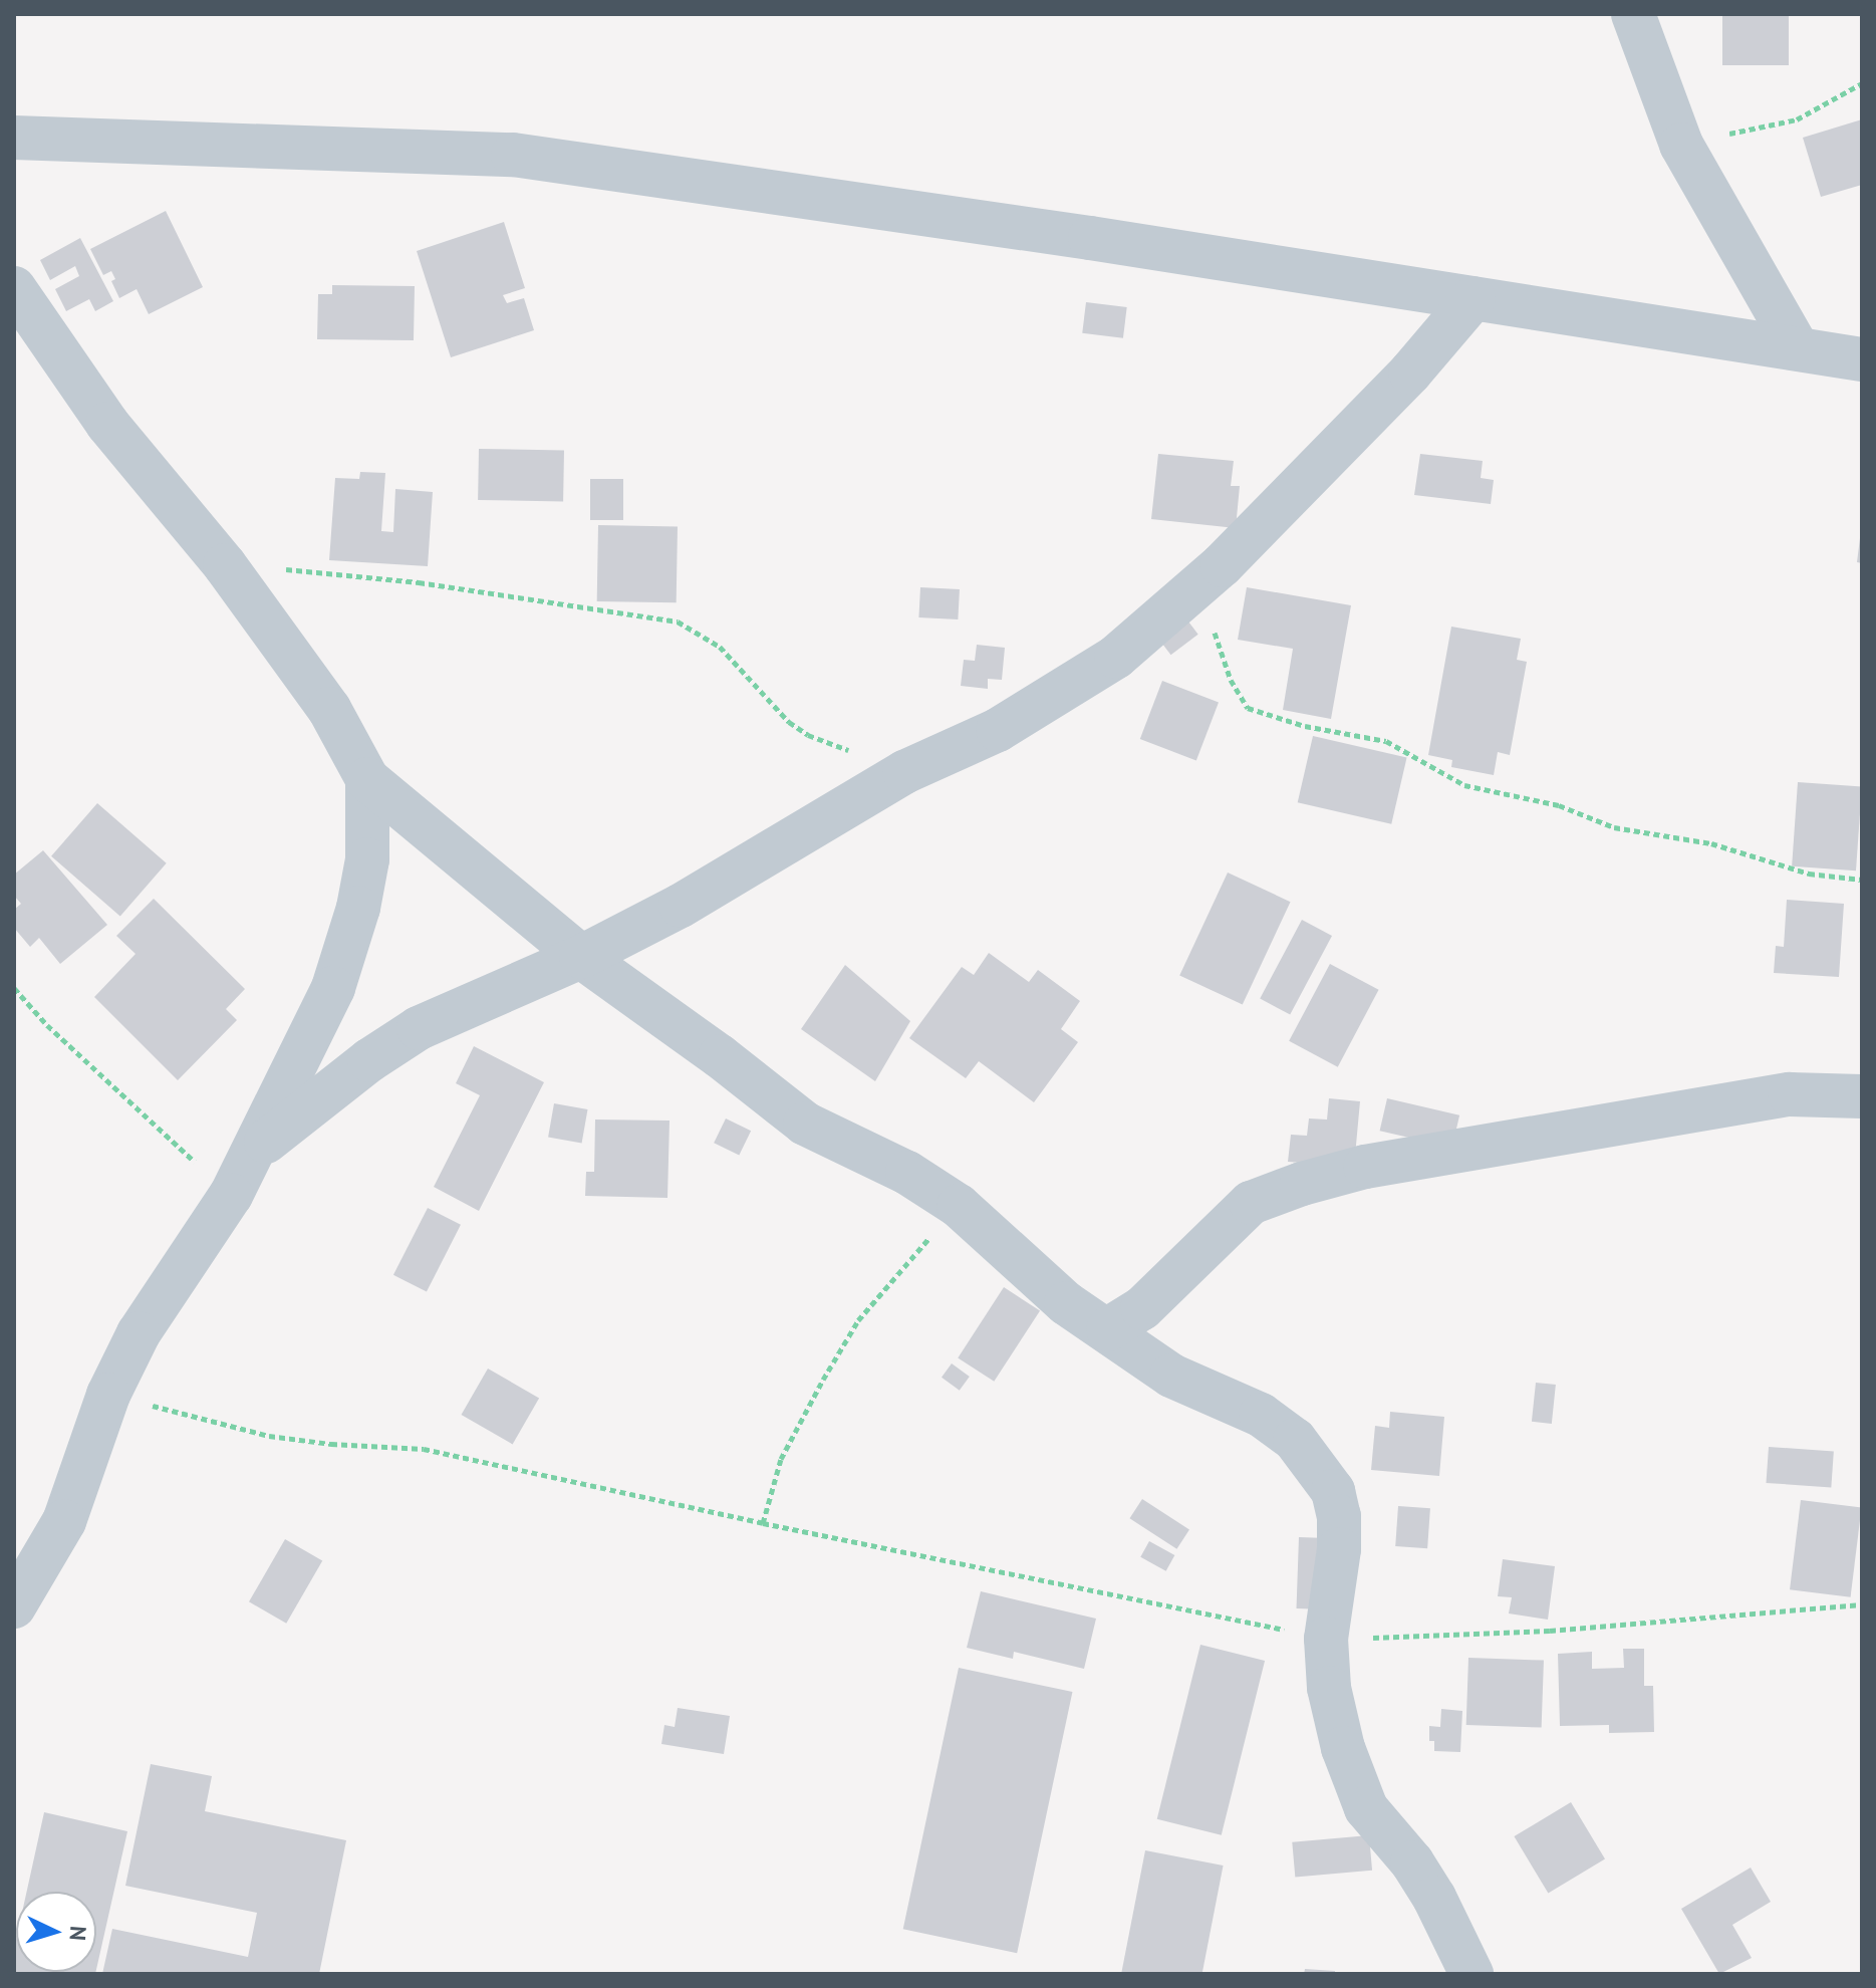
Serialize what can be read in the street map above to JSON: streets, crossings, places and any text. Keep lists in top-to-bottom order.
{
  "north": "right"
}
